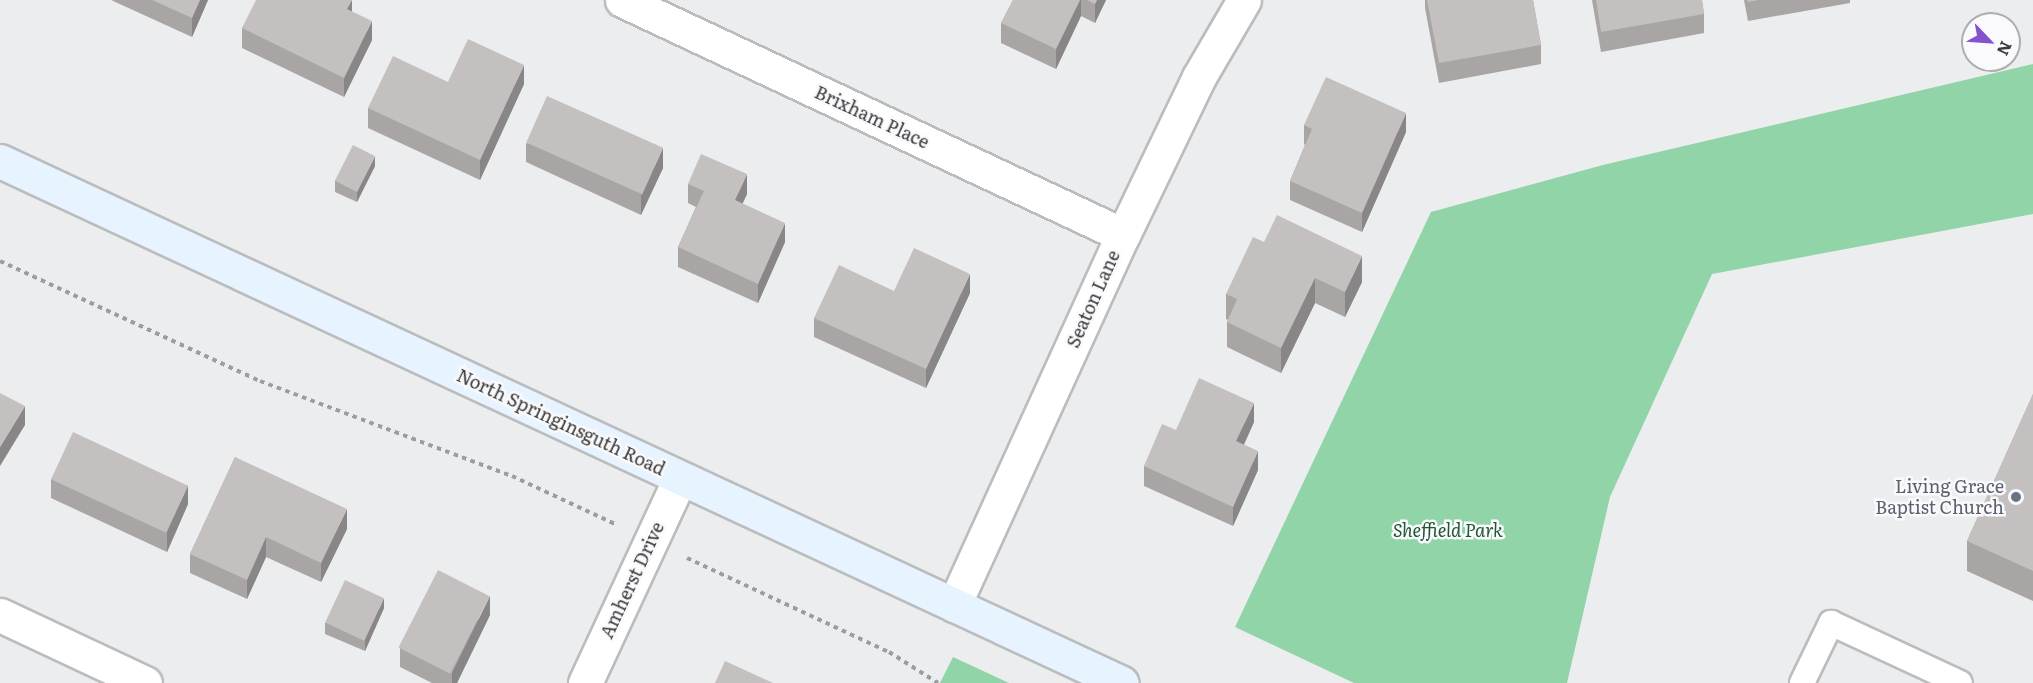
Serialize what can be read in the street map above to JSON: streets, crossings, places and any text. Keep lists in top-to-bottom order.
{
  "streets": {
    "street": [
      "Brixham Place",
      "Seaton Lane",
      "North Springinsguth Road",
      "Amherst Drive"
    ]
  },
  "crossings": [
    ["Brixham Place", "Seaton Lane"],
    ["Seaton Lane", "North Springinsguth Road"],
    ["North Springinsguth Road", "Amherst Drive"]
  ],
  "parks": ["Sheffield Park"],
  "places": ["Living Grace Baptist Church"],
  "north": "bottom right"
}
